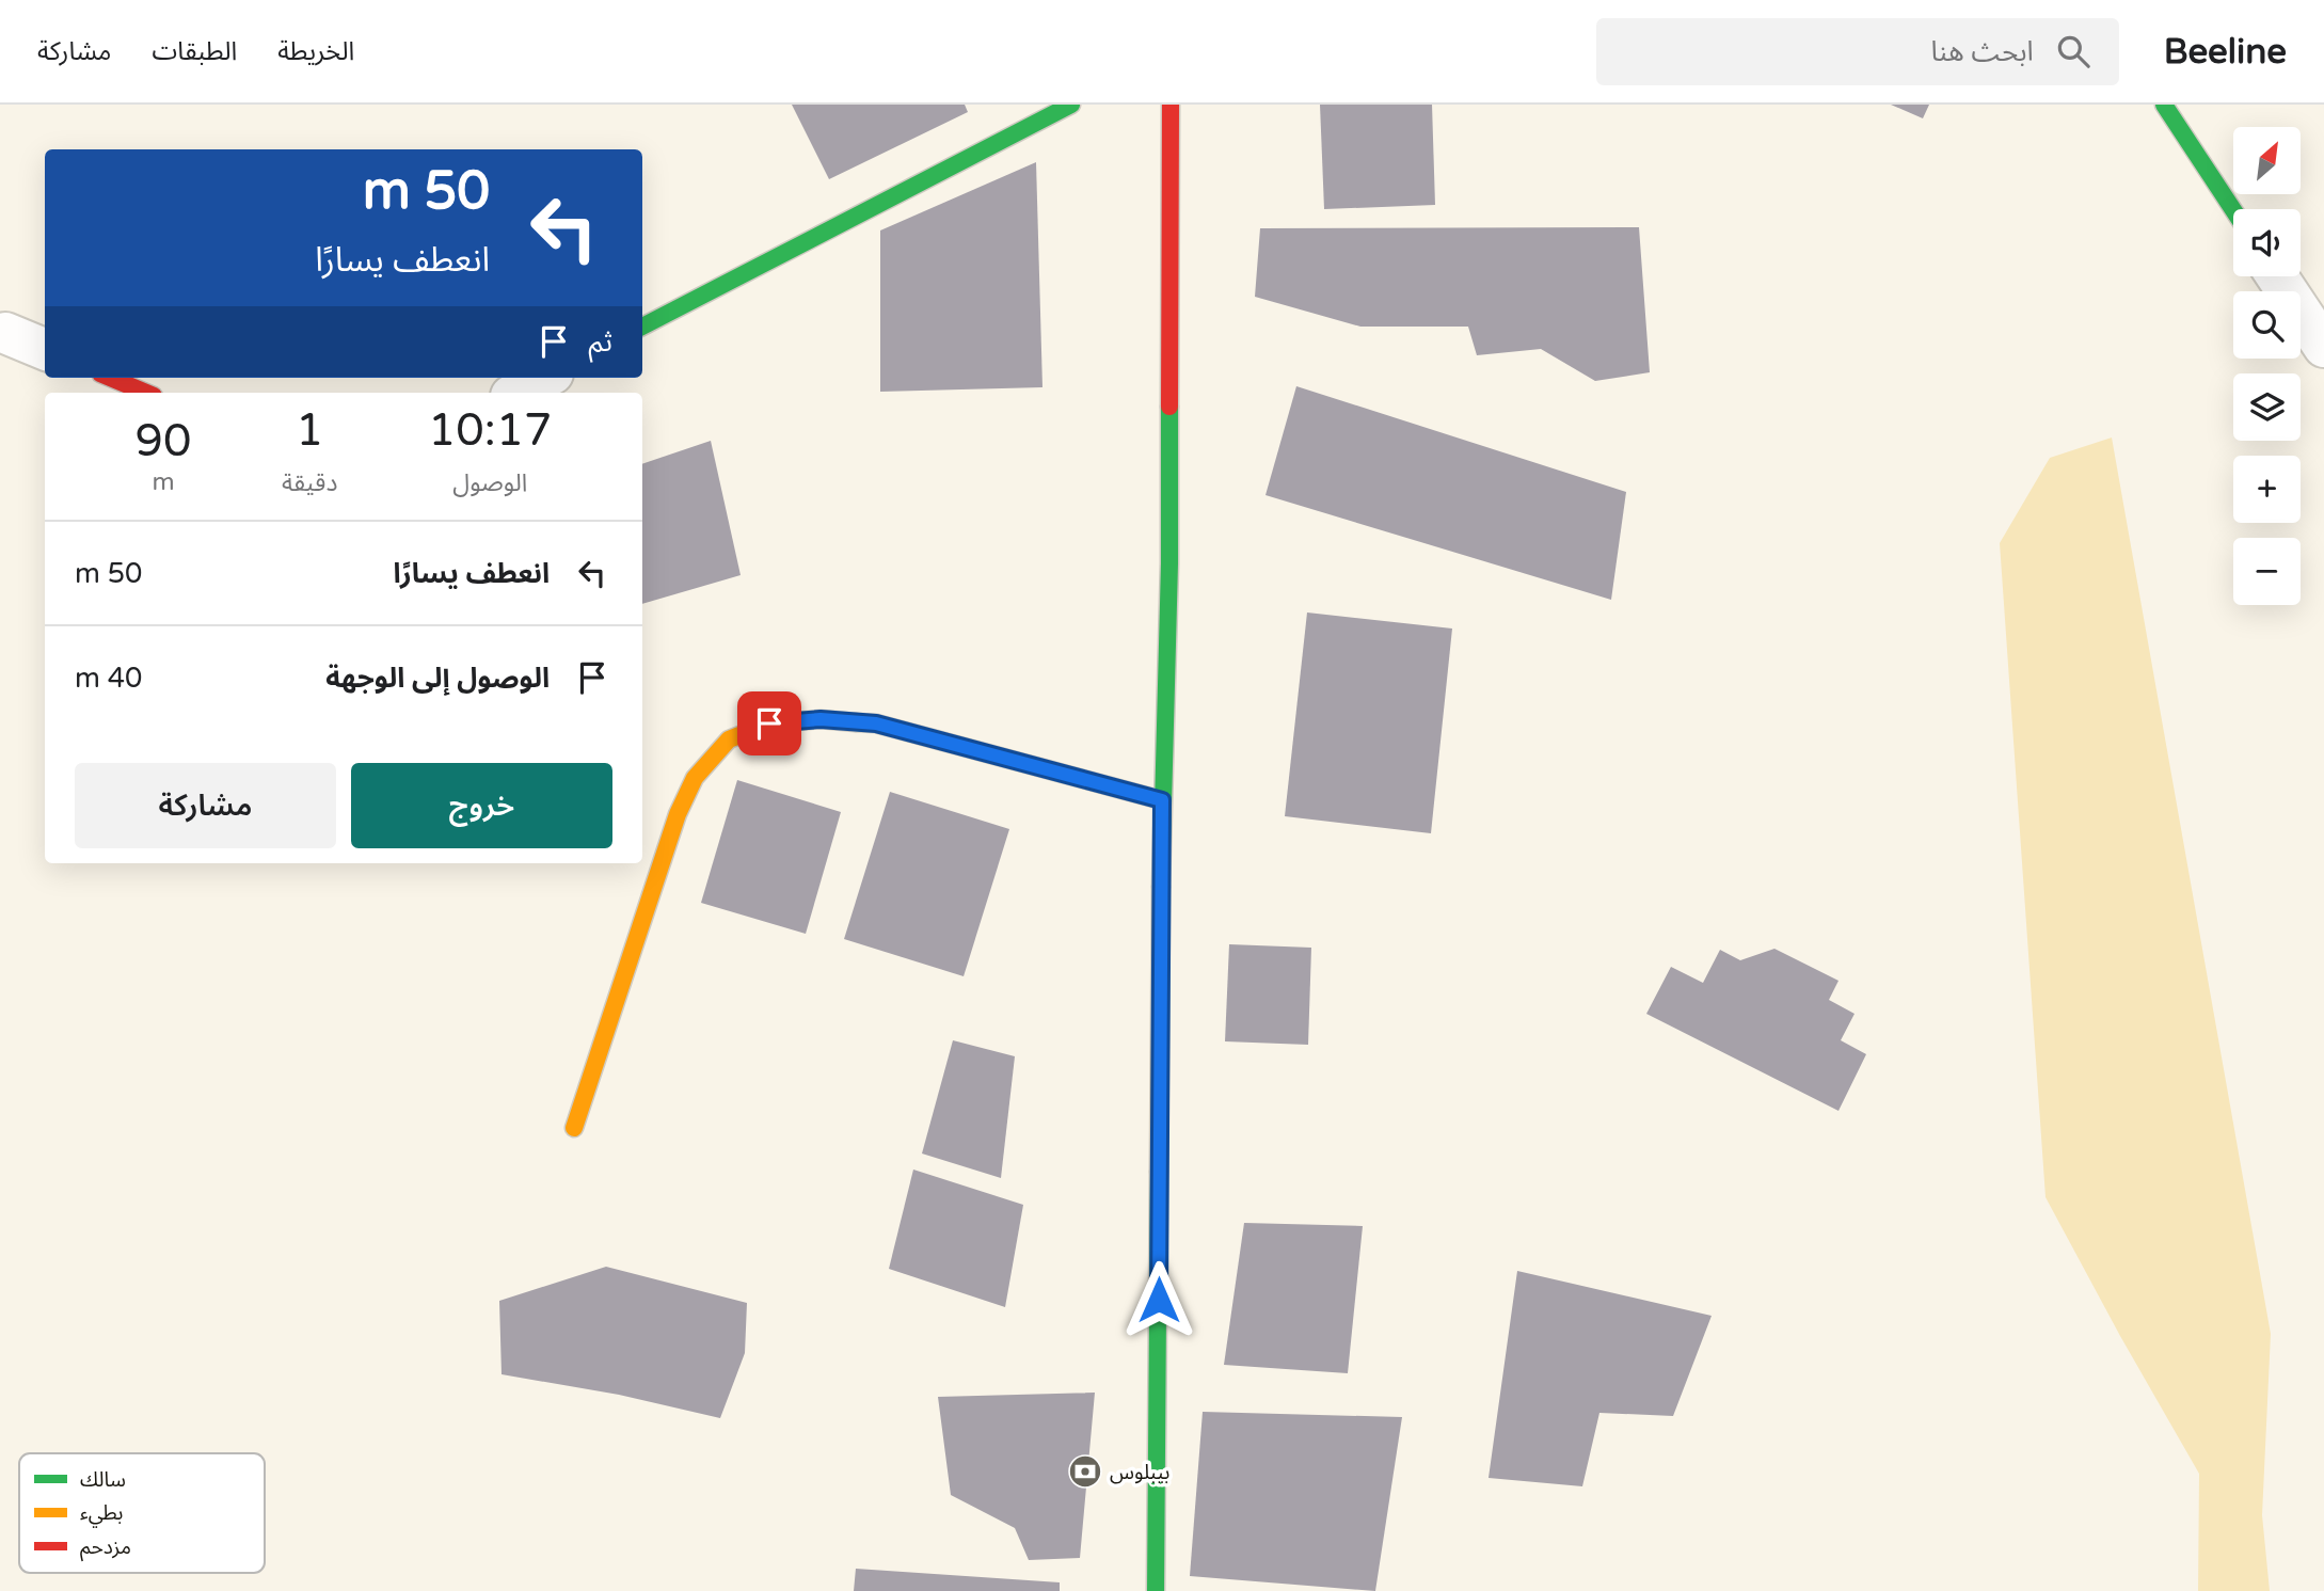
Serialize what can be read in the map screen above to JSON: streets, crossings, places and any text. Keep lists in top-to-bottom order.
{
  "places": {
    "bank": ["بيبلوس"]
  },
  "legend": ["سالك", "بطيء", "مزدحم"],
  "north": "top right",
  "page": {
    "header": "Beeline",
    "search": "ابحث هنا",
    "nav": ["الخريطة", "الطبقات", "مشاركة"],
    "map_buttons": ["+", "−"],
    "turn": ["50 m", "انعطف يسارًا"],
    "then": "ثم",
    "eta": [
      "10:17",
      "الوصول",
      "1",
      "دقيقة",
      "90",
      "m"
    ],
    "list": [
      {
        "name": "انعطف يسارًا",
        "value": "50 m"
      },
      {
        "name": "الوصول إلى الوجهة",
        "value": "40 m"
      }
    ],
    "buttons": ["خروج", "مشاركة"]
  }
}
